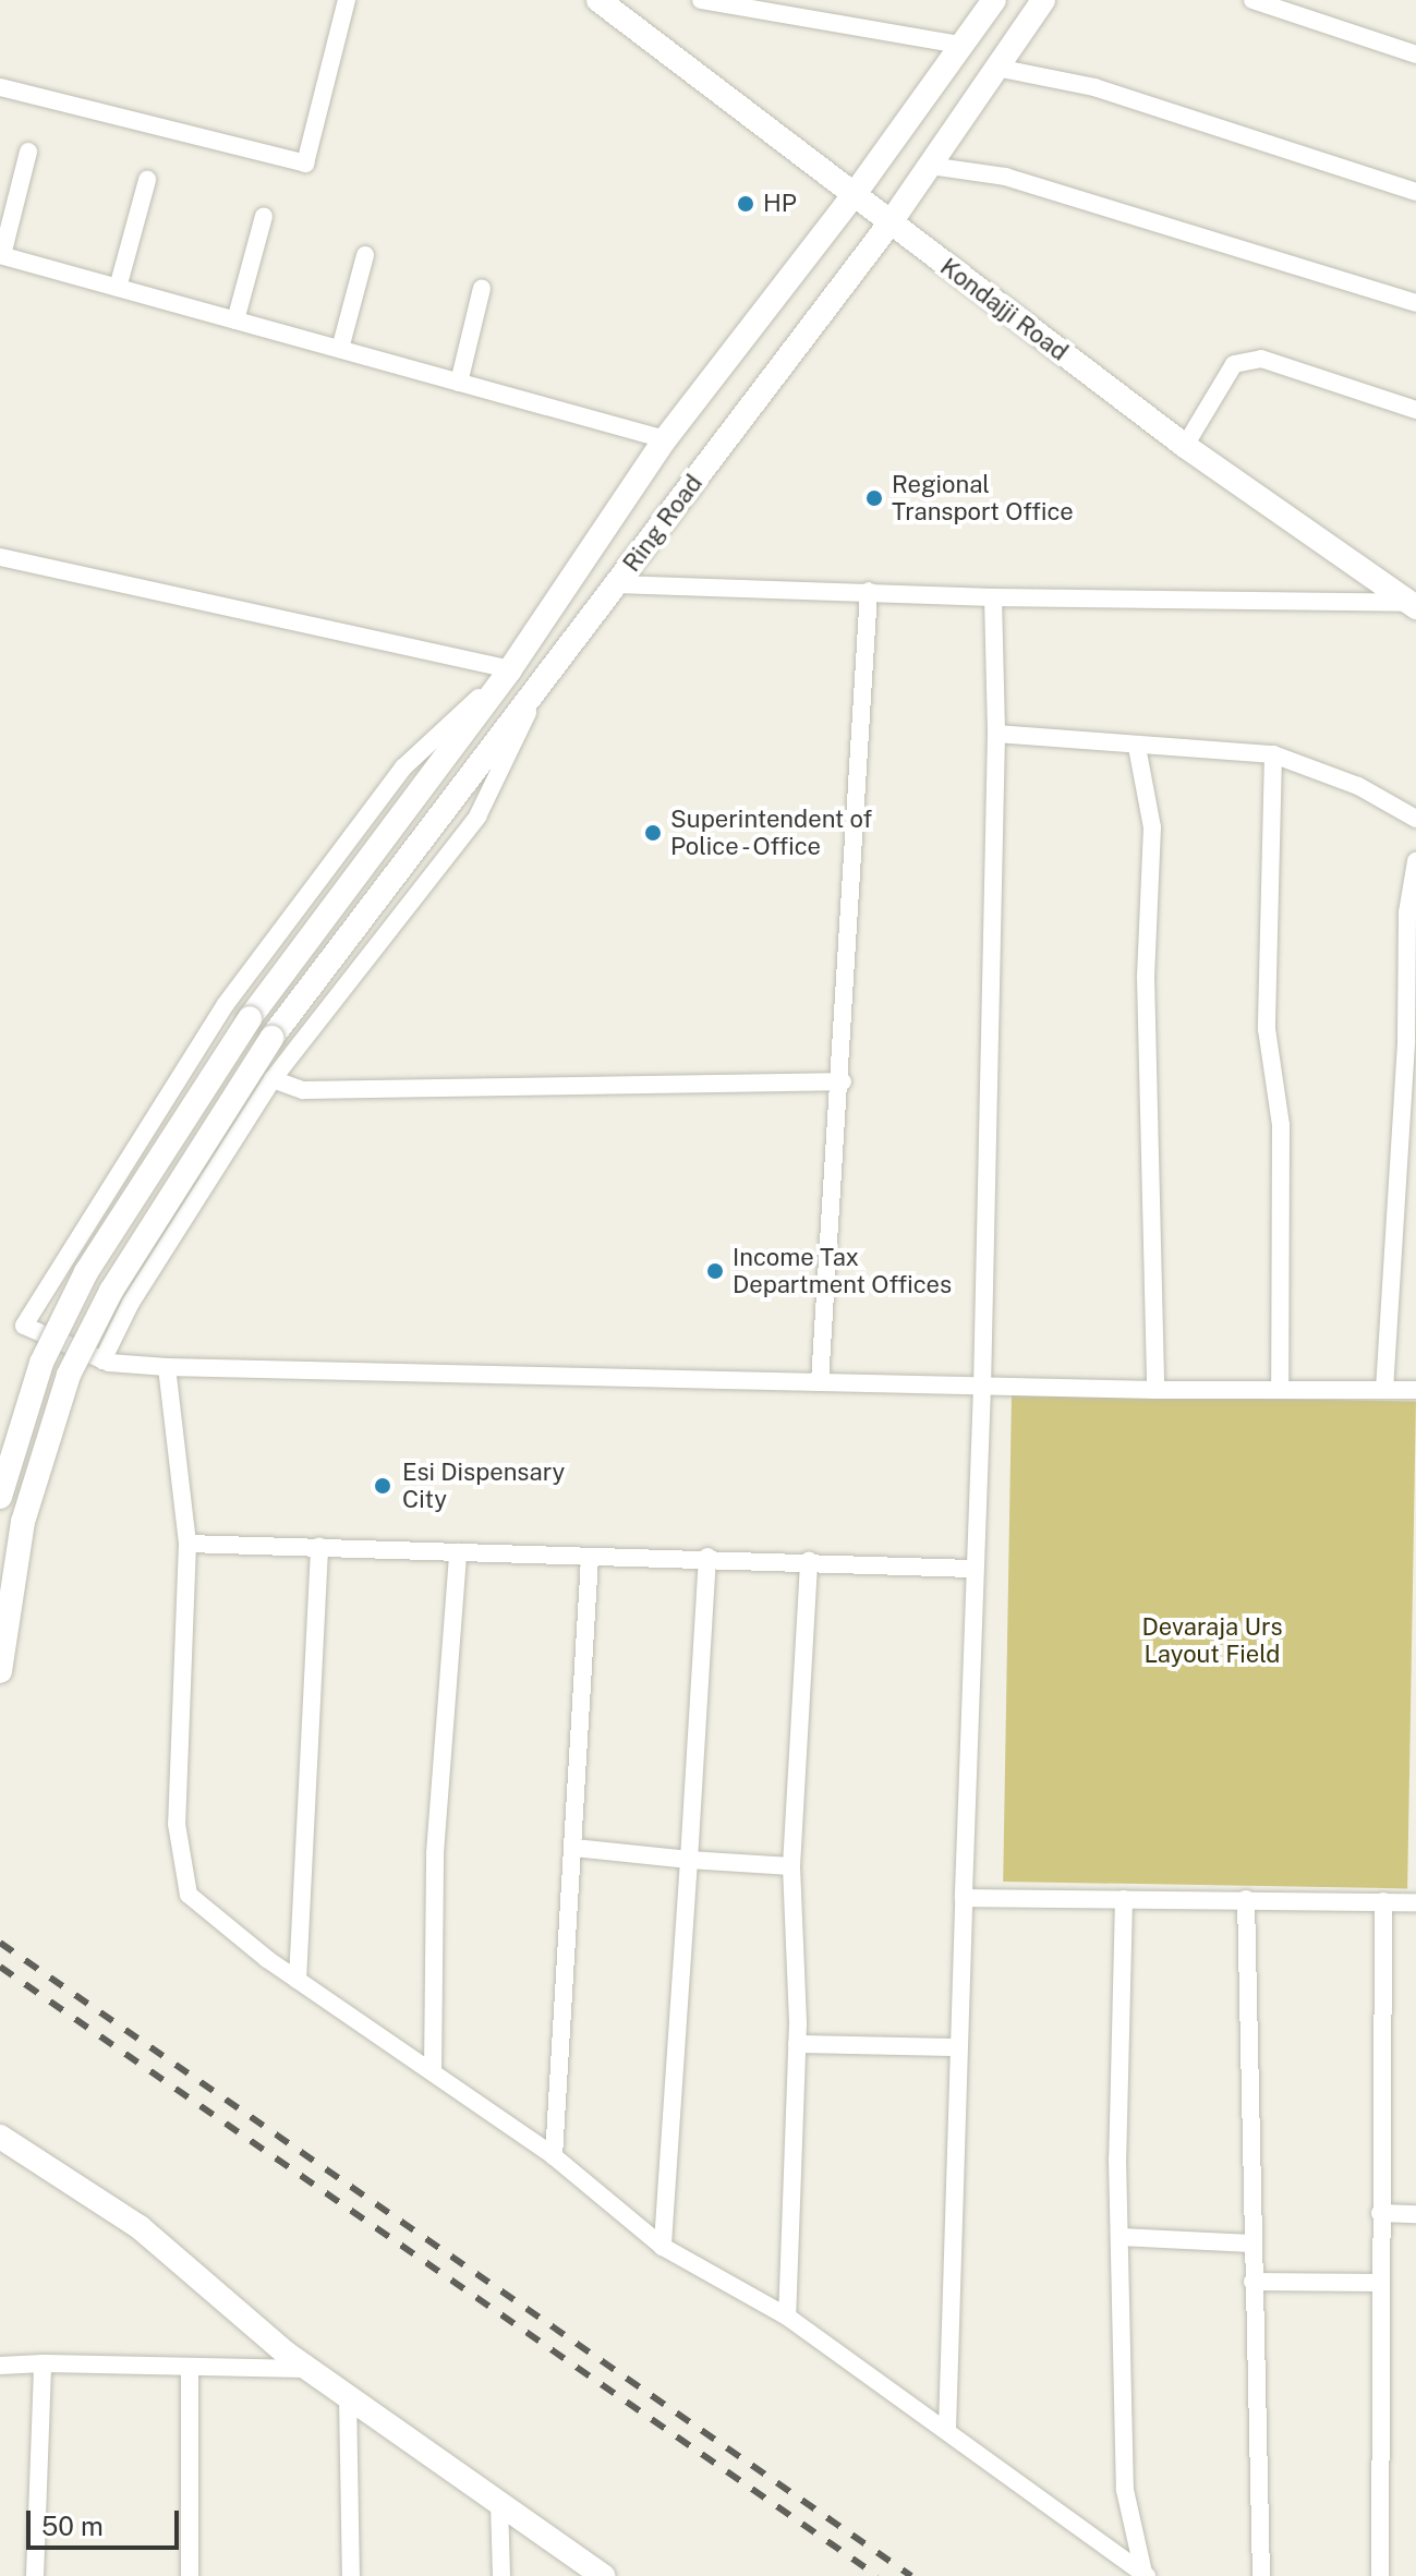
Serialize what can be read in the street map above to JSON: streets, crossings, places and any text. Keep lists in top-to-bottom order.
{
  "streets": {
    "main road": ["Kondajji Road", "Ring Road"]
  },
  "crossings": [
    ["Kondajji Road", "Ring Road"]
  ],
  "parks": ["Devaraja Urs Layout Field"],
  "places": [
    "HP",
    "Regional Transport Office",
    "Superintendent of Police - Office",
    "Income Tax Department Offices",
    "Esi Dispensary City"
  ],
  "scale_bar": "50 m"
}
